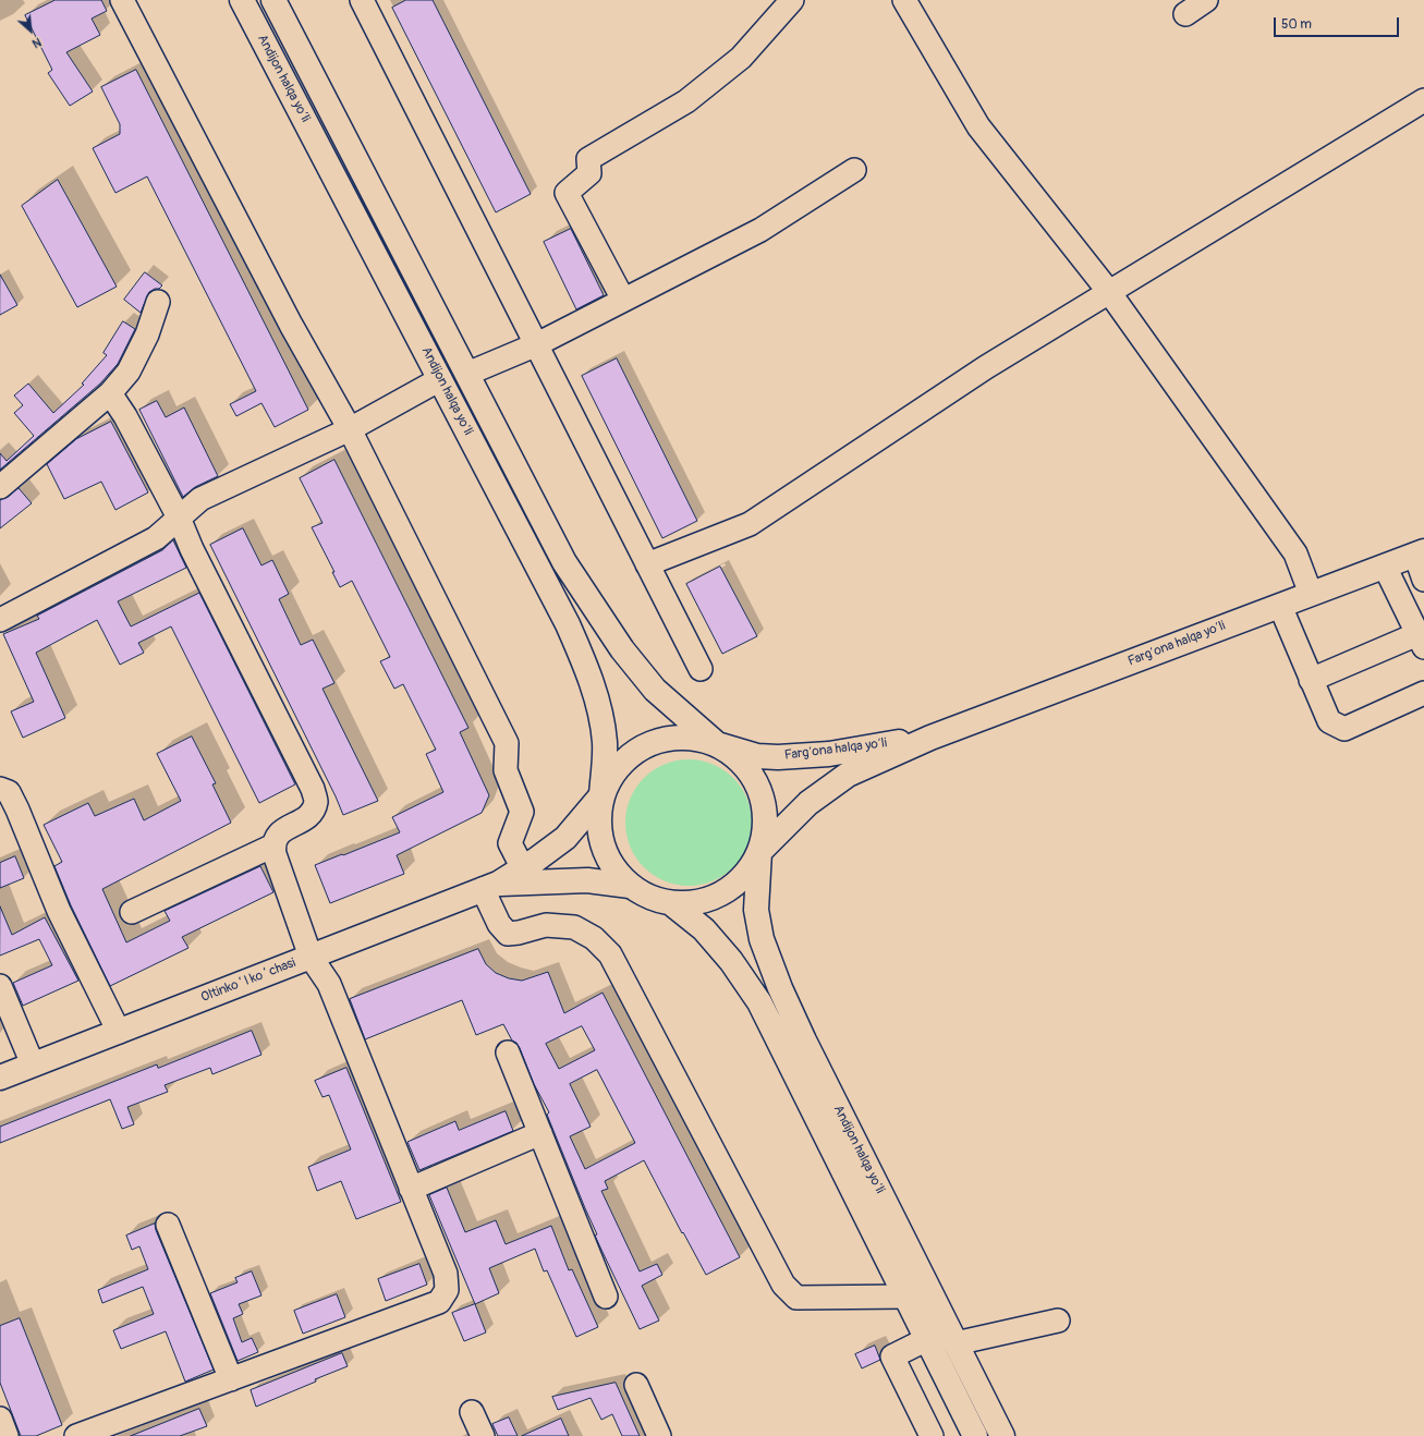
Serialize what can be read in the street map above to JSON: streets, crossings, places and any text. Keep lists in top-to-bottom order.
{
  "streets": {
    "main road": ["Andijon halqa yo‘li", "Farg‘ona halqa yo‘li", "Oltinkoʻl koʻchasi"]
  },
  "crossings": [
    ["Andijon halqa yo‘li", "Farg‘ona halqa yo‘li"],
    ["Andijon halqa yo‘li", "Oltinkoʻl koʻchasi"],
    ["Farg‘ona halqa yo‘li", "Oltinkoʻl koʻchasi"]
  ],
  "scale_bar": "50 m",
  "north": "bottom right"
}
